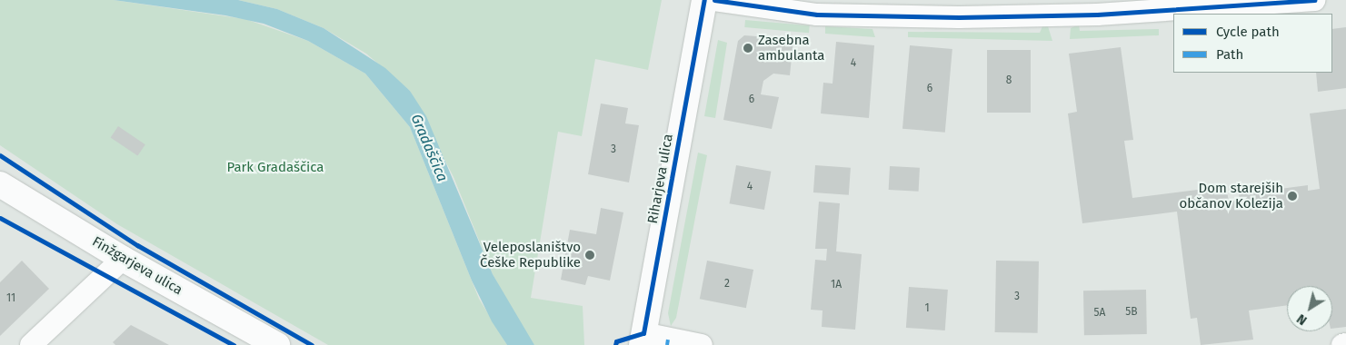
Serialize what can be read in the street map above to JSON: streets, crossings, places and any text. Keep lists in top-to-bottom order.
{
  "streets": {
    "street": ["Riharjeva ulica", "Finžgarjeva ulica"]
  },
  "water": ["Gradaščica"],
  "parks": ["Park Gradaščica"],
  "places": ["Zasebna ambulanta", "Dom starejših občanov Kolezija", "Veleposlaništvo Češke Republike"],
  "house_numbers": [
    "4",
    "8",
    "6",
    "6",
    "3",
    "4",
    "2",
    "1A",
    "3",
    "11",
    "1",
    "5B",
    "5A"
  ],
  "legend": ["Cycle path", "Path"],
  "north": "bottom left"
}
